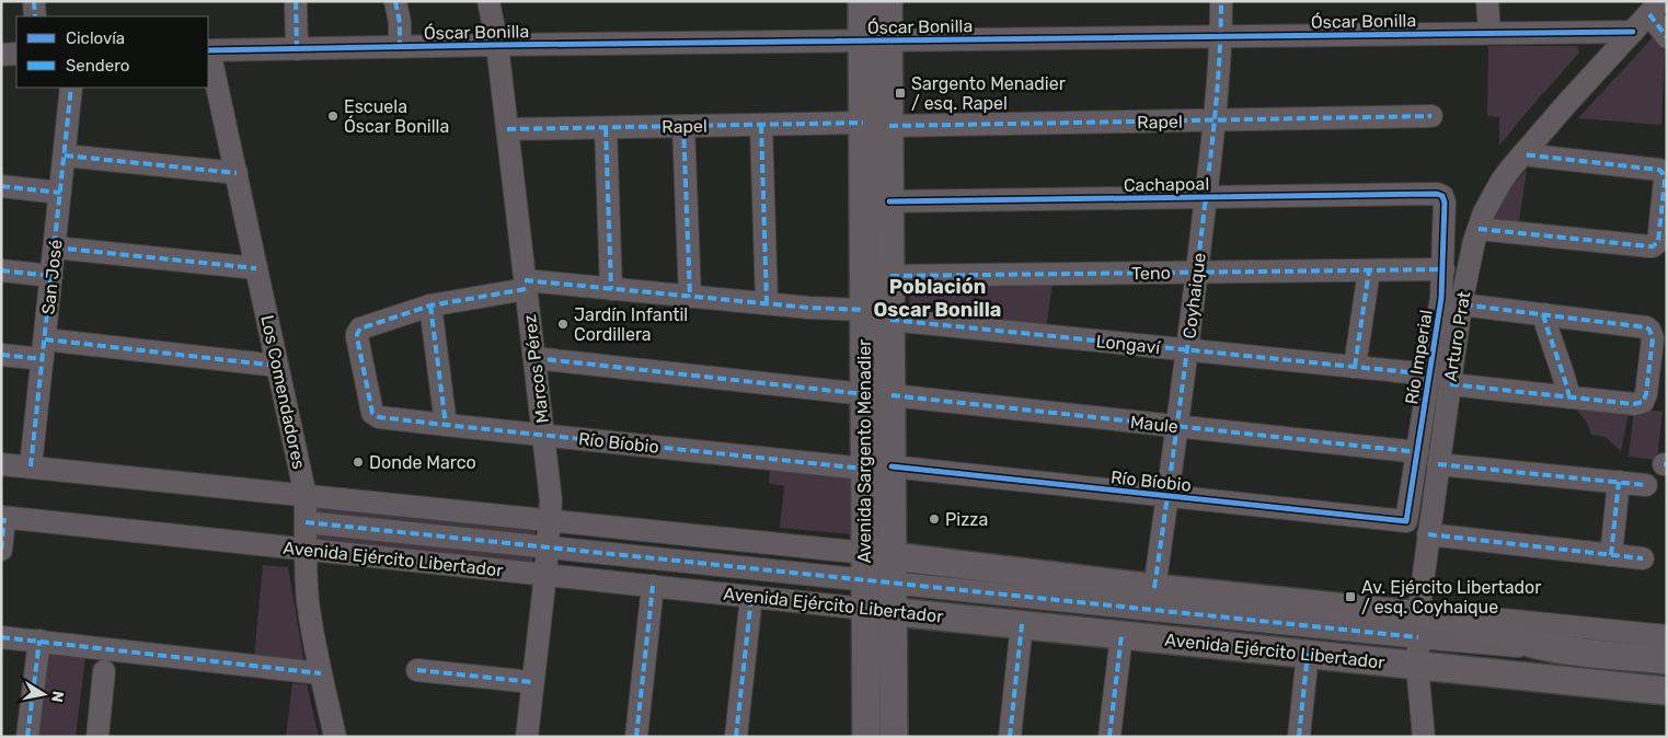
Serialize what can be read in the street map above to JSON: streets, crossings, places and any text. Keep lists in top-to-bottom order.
{
  "streets": {
    "main road": ["Avenida Sargento Menadier", "Avenida Ejército Libertador"],
    "street": [
      "Óscar Bonilla",
      "Rapel",
      "Cachapoal",
      "Teno",
      "San José",
      "Coyhaique",
      "Arturo Prat",
      "Longaví",
      "Río Imperial",
      "Marcos Pérez",
      "Los Comendadores",
      "Maule",
      "Río Bíobio"
    ]
  },
  "crossings": [
    ["Óscar Bonilla", "Coyhaique"],
    ["Óscar Bonilla", "Arturo Prat"],
    ["Óscar Bonilla", "Marcos Pérez"],
    ["Óscar Bonilla", "Los Comendadores"],
    ["Óscar Bonilla", "Avenida Sargento Menadier"],
    ["Rapel", "Coyhaique"],
    ["Rapel", "Marcos Pérez"],
    ["Rapel", "Avenida Sargento Menadier"],
    ["Cachapoal", "Coyhaique"],
    ["Cachapoal", "Río Imperial"],
    ["Cachapoal", "Avenida Sargento Menadier"],
    ["Teno", "Coyhaique"],
    ["Teno", "Río Imperial"],
    ["Teno", "Avenida Sargento Menadier"],
    ["Coyhaique", "Longaví"],
    ["Coyhaique", "Maule"],
    ["Coyhaique", "Río Bíobio"],
    ["Arturo Prat", "Avenida Ejército Libertador"],
    ["Longaví", "Río Imperial"],
    ["Longaví", "Avenida Sargento Menadier"],
    ["Río Imperial", "Maule"],
    ["Río Imperial", "Río Bíobio"],
    ["Marcos Pérez", "Río Bíobio"],
    ["Marcos Pérez", "Avenida Ejército Libertador"],
    ["Los Comendadores", "Avenida Ejército Libertador"],
    ["Maule", "Avenida Sargento Menadier"],
    ["Río Bíobio", "Avenida Sargento Menadier"],
    ["Avenida Sargento Menadier", "Avenida Ejército Libertador"]
  ],
  "districts": ["Población Oscar Bonilla"],
  "places": {
    "transit": ["Sargento Menadier / esq. Rapel", "Av. Ejército Libertador / esq. Coyhaique"],
    "other": [
      "Escuela Óscar Bonilla",
      "Jardín Infantil Cordillera",
      "Donde Marco",
      "Pizza"
    ]
  },
  "legend": ["Ciclovía", "Sendero"],
  "north": "right"
}
